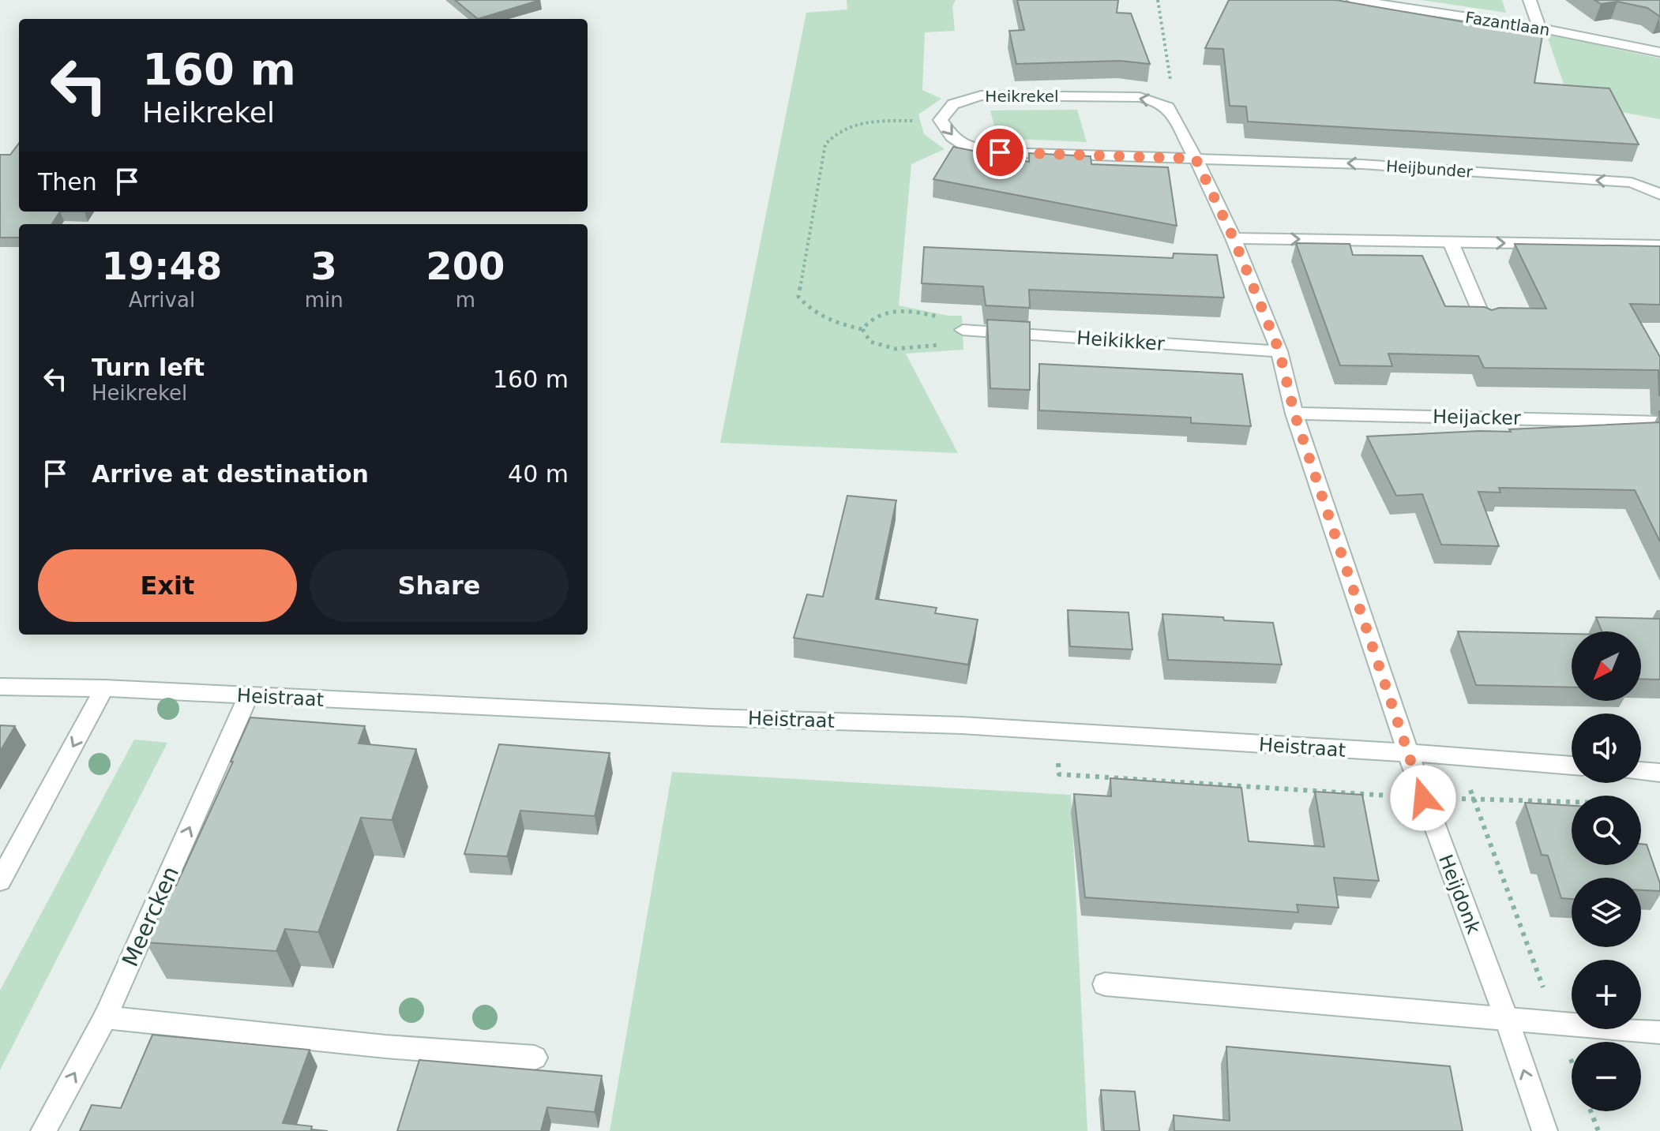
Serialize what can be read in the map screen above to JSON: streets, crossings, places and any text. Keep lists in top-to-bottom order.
{
  "streets": {
    "street": [
      "Fazantlaan",
      "Heikrekel",
      "Heijbunder",
      "Heikikker",
      "Heijacker",
      "Heistraat",
      "Heijdonk",
      "Meercken"
    ]
  },
  "crossings": [
    ["Heijbunder", "Heijdonk"],
    ["Heikikker", "Heijdonk"],
    ["Heijacker", "Heijdonk"],
    ["Heistraat", "Heijdonk"],
    ["Heistraat", "Meercken"]
  ],
  "north": "bottom left",
  "page": {
    "turn": ["160 m", "Heikrekel"],
    "then": "Then",
    "eta": [
      "19:48",
      "Arrival",
      "3",
      "min",
      "200",
      "m"
    ],
    "list": [
      {
        "name": "Turn left",
        "note": "Heikrekel",
        "value": "160 m"
      },
      {
        "name": "Arrive at destination",
        "value": "40 m"
      }
    ],
    "buttons": ["Exit", "Share"],
    "map_buttons": ["+", "−"]
  }
}
